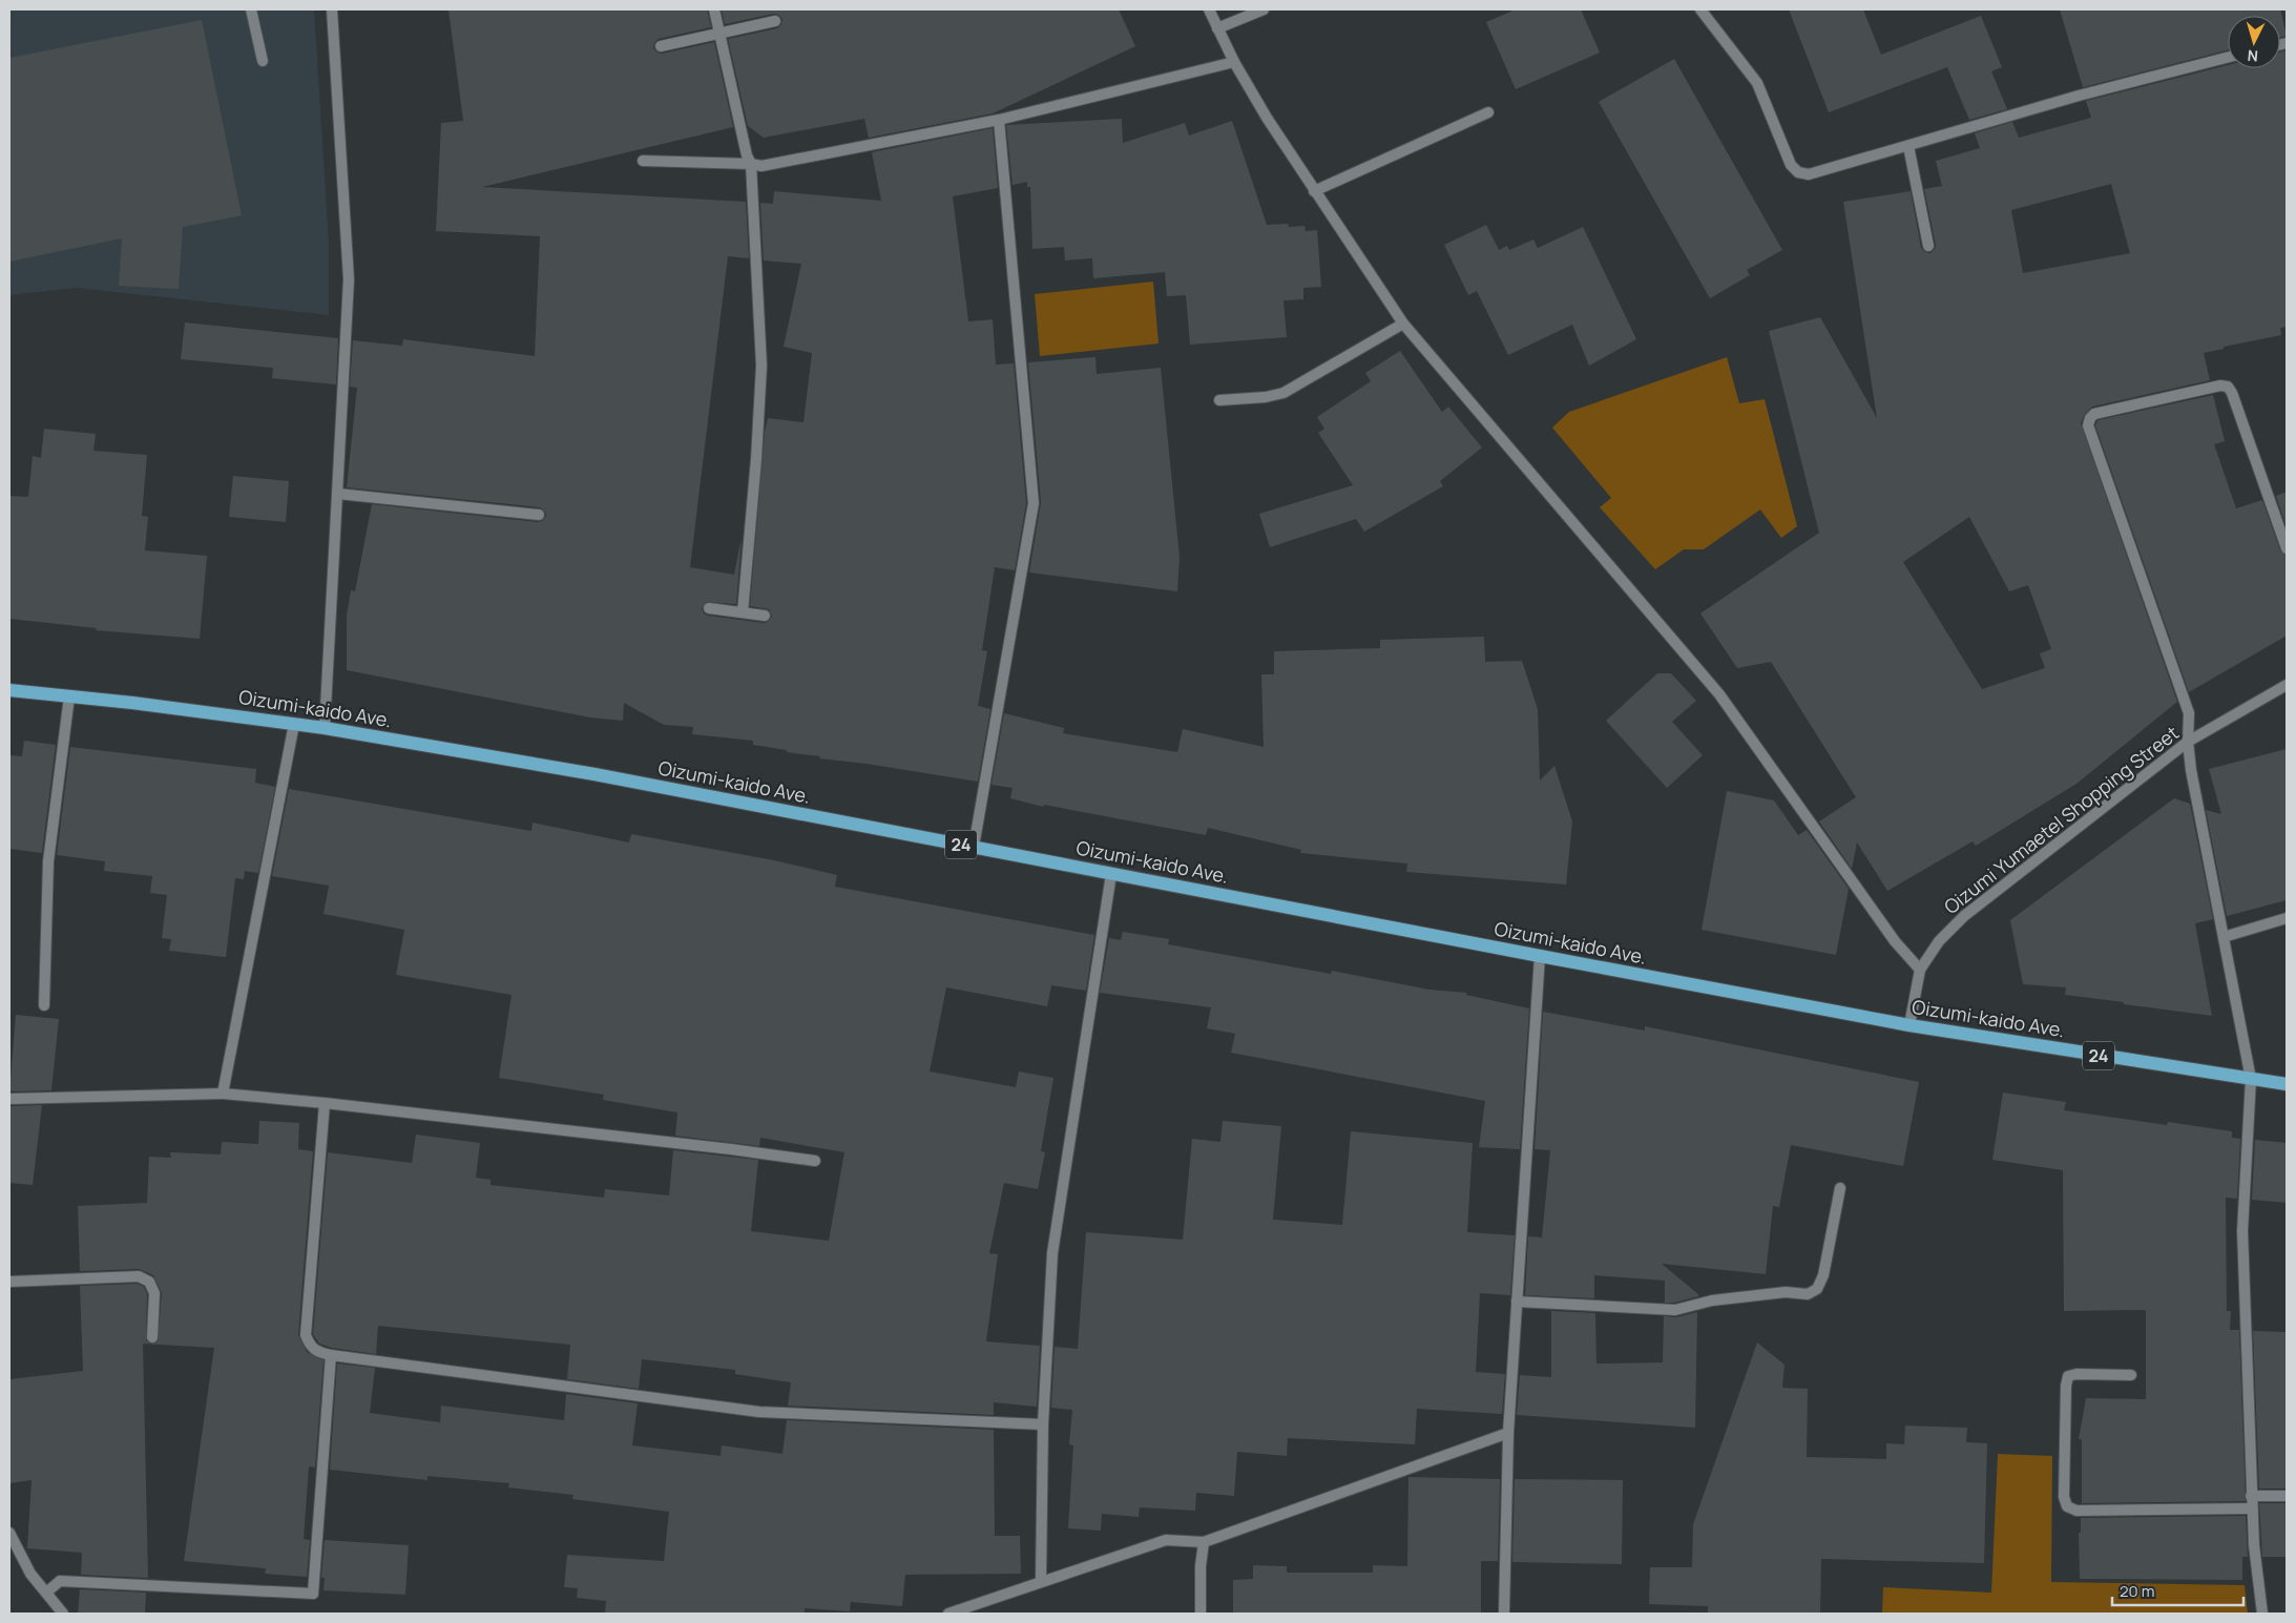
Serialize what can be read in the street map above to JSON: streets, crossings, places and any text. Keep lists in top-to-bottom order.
{
  "streets": {
    "main road": ["Oizumi-kaido Ave.", "24"],
    "street": ["Oizumi Yumaetel Shopping Street"]
  },
  "crossings": [
    ["Oizumi-kaido Ave.", "Oizumi Yumaetel Shopping Street"]
  ],
  "scale_bar": "20 m",
  "north": "bottom"
}
